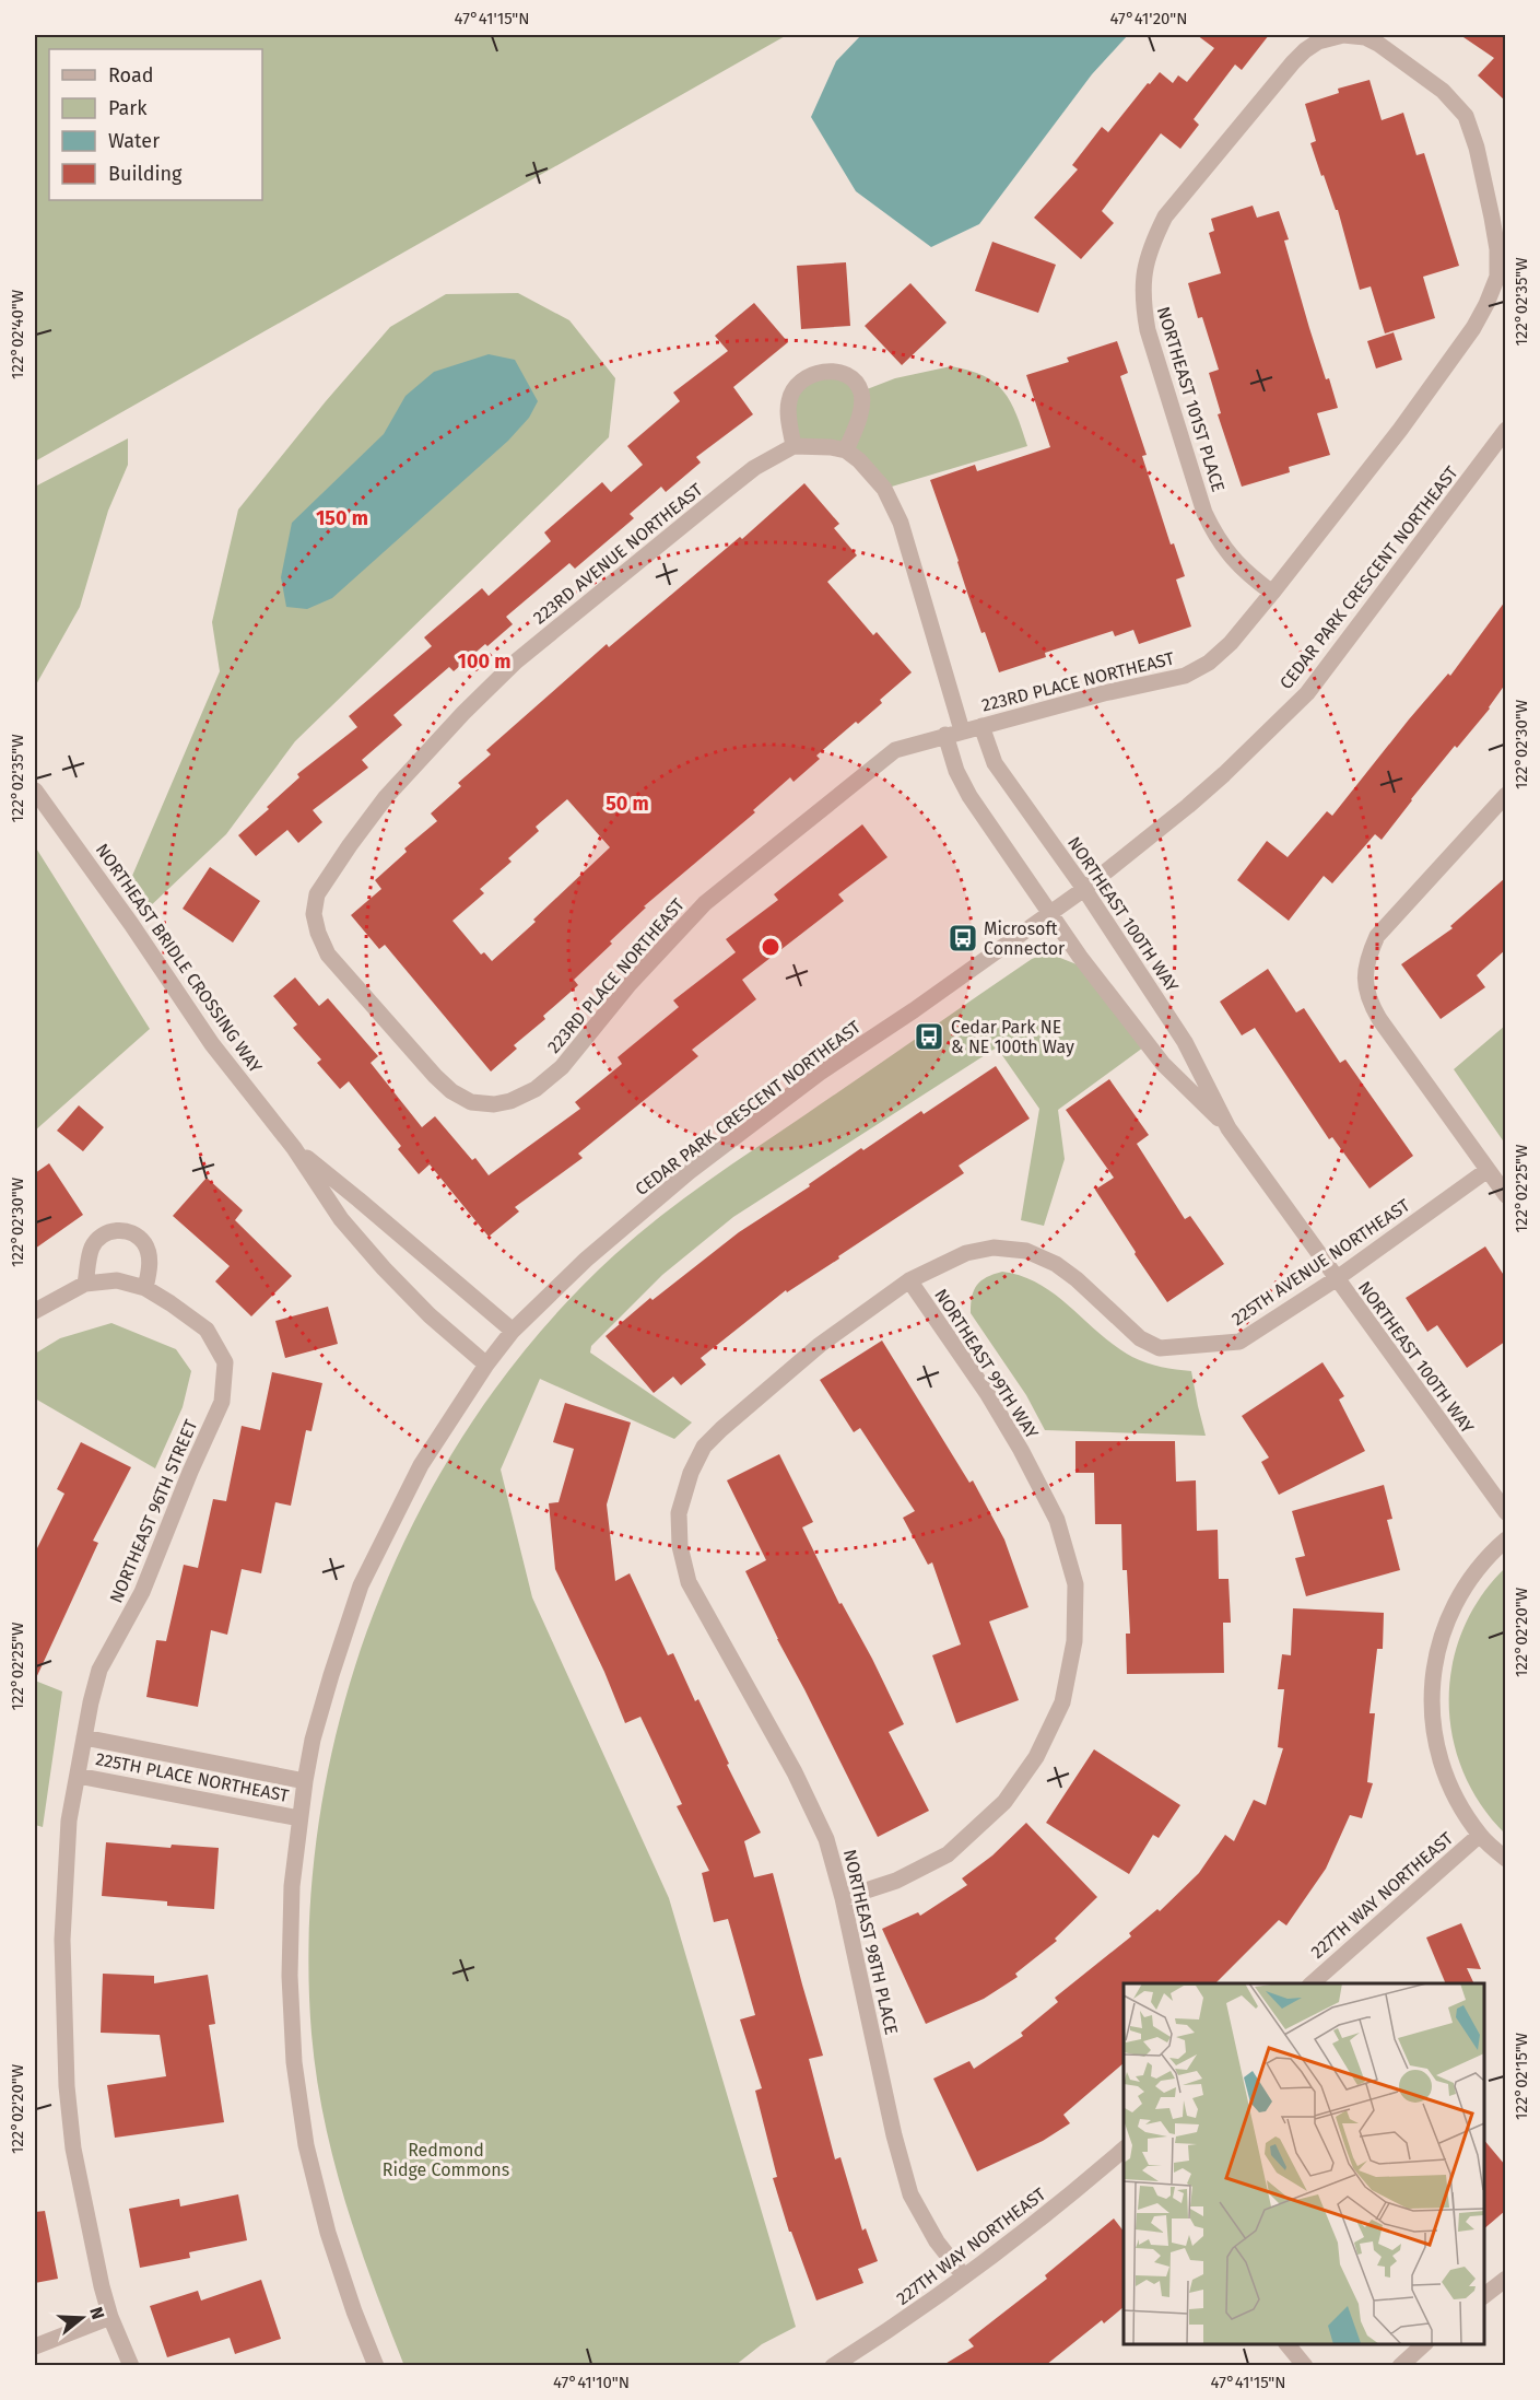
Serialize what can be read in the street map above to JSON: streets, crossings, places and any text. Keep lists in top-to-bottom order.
{
  "streets": {
    "street": [
      "NORTHEAST 101ST PLACE",
      "223RD AVENUE NORTHEAST",
      "CEDAR PARK CRESCENT NORTHEAST",
      "223RD PLACE NORTHEAST",
      "NORTHEAST 100TH WAY",
      "NORTHEAST BRIDLE CROSSING WAY",
      "225TH AVENUE NORTHEAST",
      "NORTHEAST 99TH WAY",
      "NORTHEAST 96TH STREET",
      "225TH PLACE NORTHEAST",
      "227TH WAY NORTHEAST",
      "NORTHEAST 98TH PLACE"
    ]
  },
  "crossings": [
    ["NORTHEAST 101ST PLACE", "223RD PLACE NORTHEAST"],
    ["223RD AVENUE NORTHEAST", "223RD PLACE NORTHEAST"],
    ["223RD AVENUE NORTHEAST", "NORTHEAST 100TH WAY"],
    ["CEDAR PARK CRESCENT NORTHEAST", "NORTHEAST 100TH WAY"],
    ["CEDAR PARK CRESCENT NORTHEAST", "NORTHEAST BRIDLE CROSSING WAY"],
    ["CEDAR PARK CRESCENT NORTHEAST", "225TH PLACE NORTHEAST"],
    ["223RD PLACE NORTHEAST", "NORTHEAST 100TH WAY"],
    ["NORTHEAST 100TH WAY", "225TH AVENUE NORTHEAST"],
    ["225TH AVENUE NORTHEAST", "NORTHEAST 99TH WAY"],
    ["225TH AVENUE NORTHEAST", "NORTHEAST 98TH PLACE"],
    ["NORTHEAST 99TH WAY", "NORTHEAST 98TH PLACE"],
    ["NORTHEAST 96TH STREET", "225TH PLACE NORTHEAST"],
    ["227TH WAY NORTHEAST", "NORTHEAST 98TH PLACE"]
  ],
  "parks": ["Redmond Ridge Commons"],
  "places": {
    "bus stop": ["Microsoft Connector", "Cedar Park NE & NE 100th Way"]
  },
  "legend": [
    "Road",
    "Park",
    "Water",
    "Building"
  ],
  "north": "right",
  "coordinates": [
    "47°41'15\"N",
    "47°41'20\"N",
    "122°02'35\"W",
    "122°02'40\"W",
    "122°02'30\"W",
    "122°02'25\"W",
    "122°02'20\"W",
    "122°02'15\"W",
    "47°41'10\"N"
  ],
  "rings": ["150 m", "100 m", "50 m"]
}
